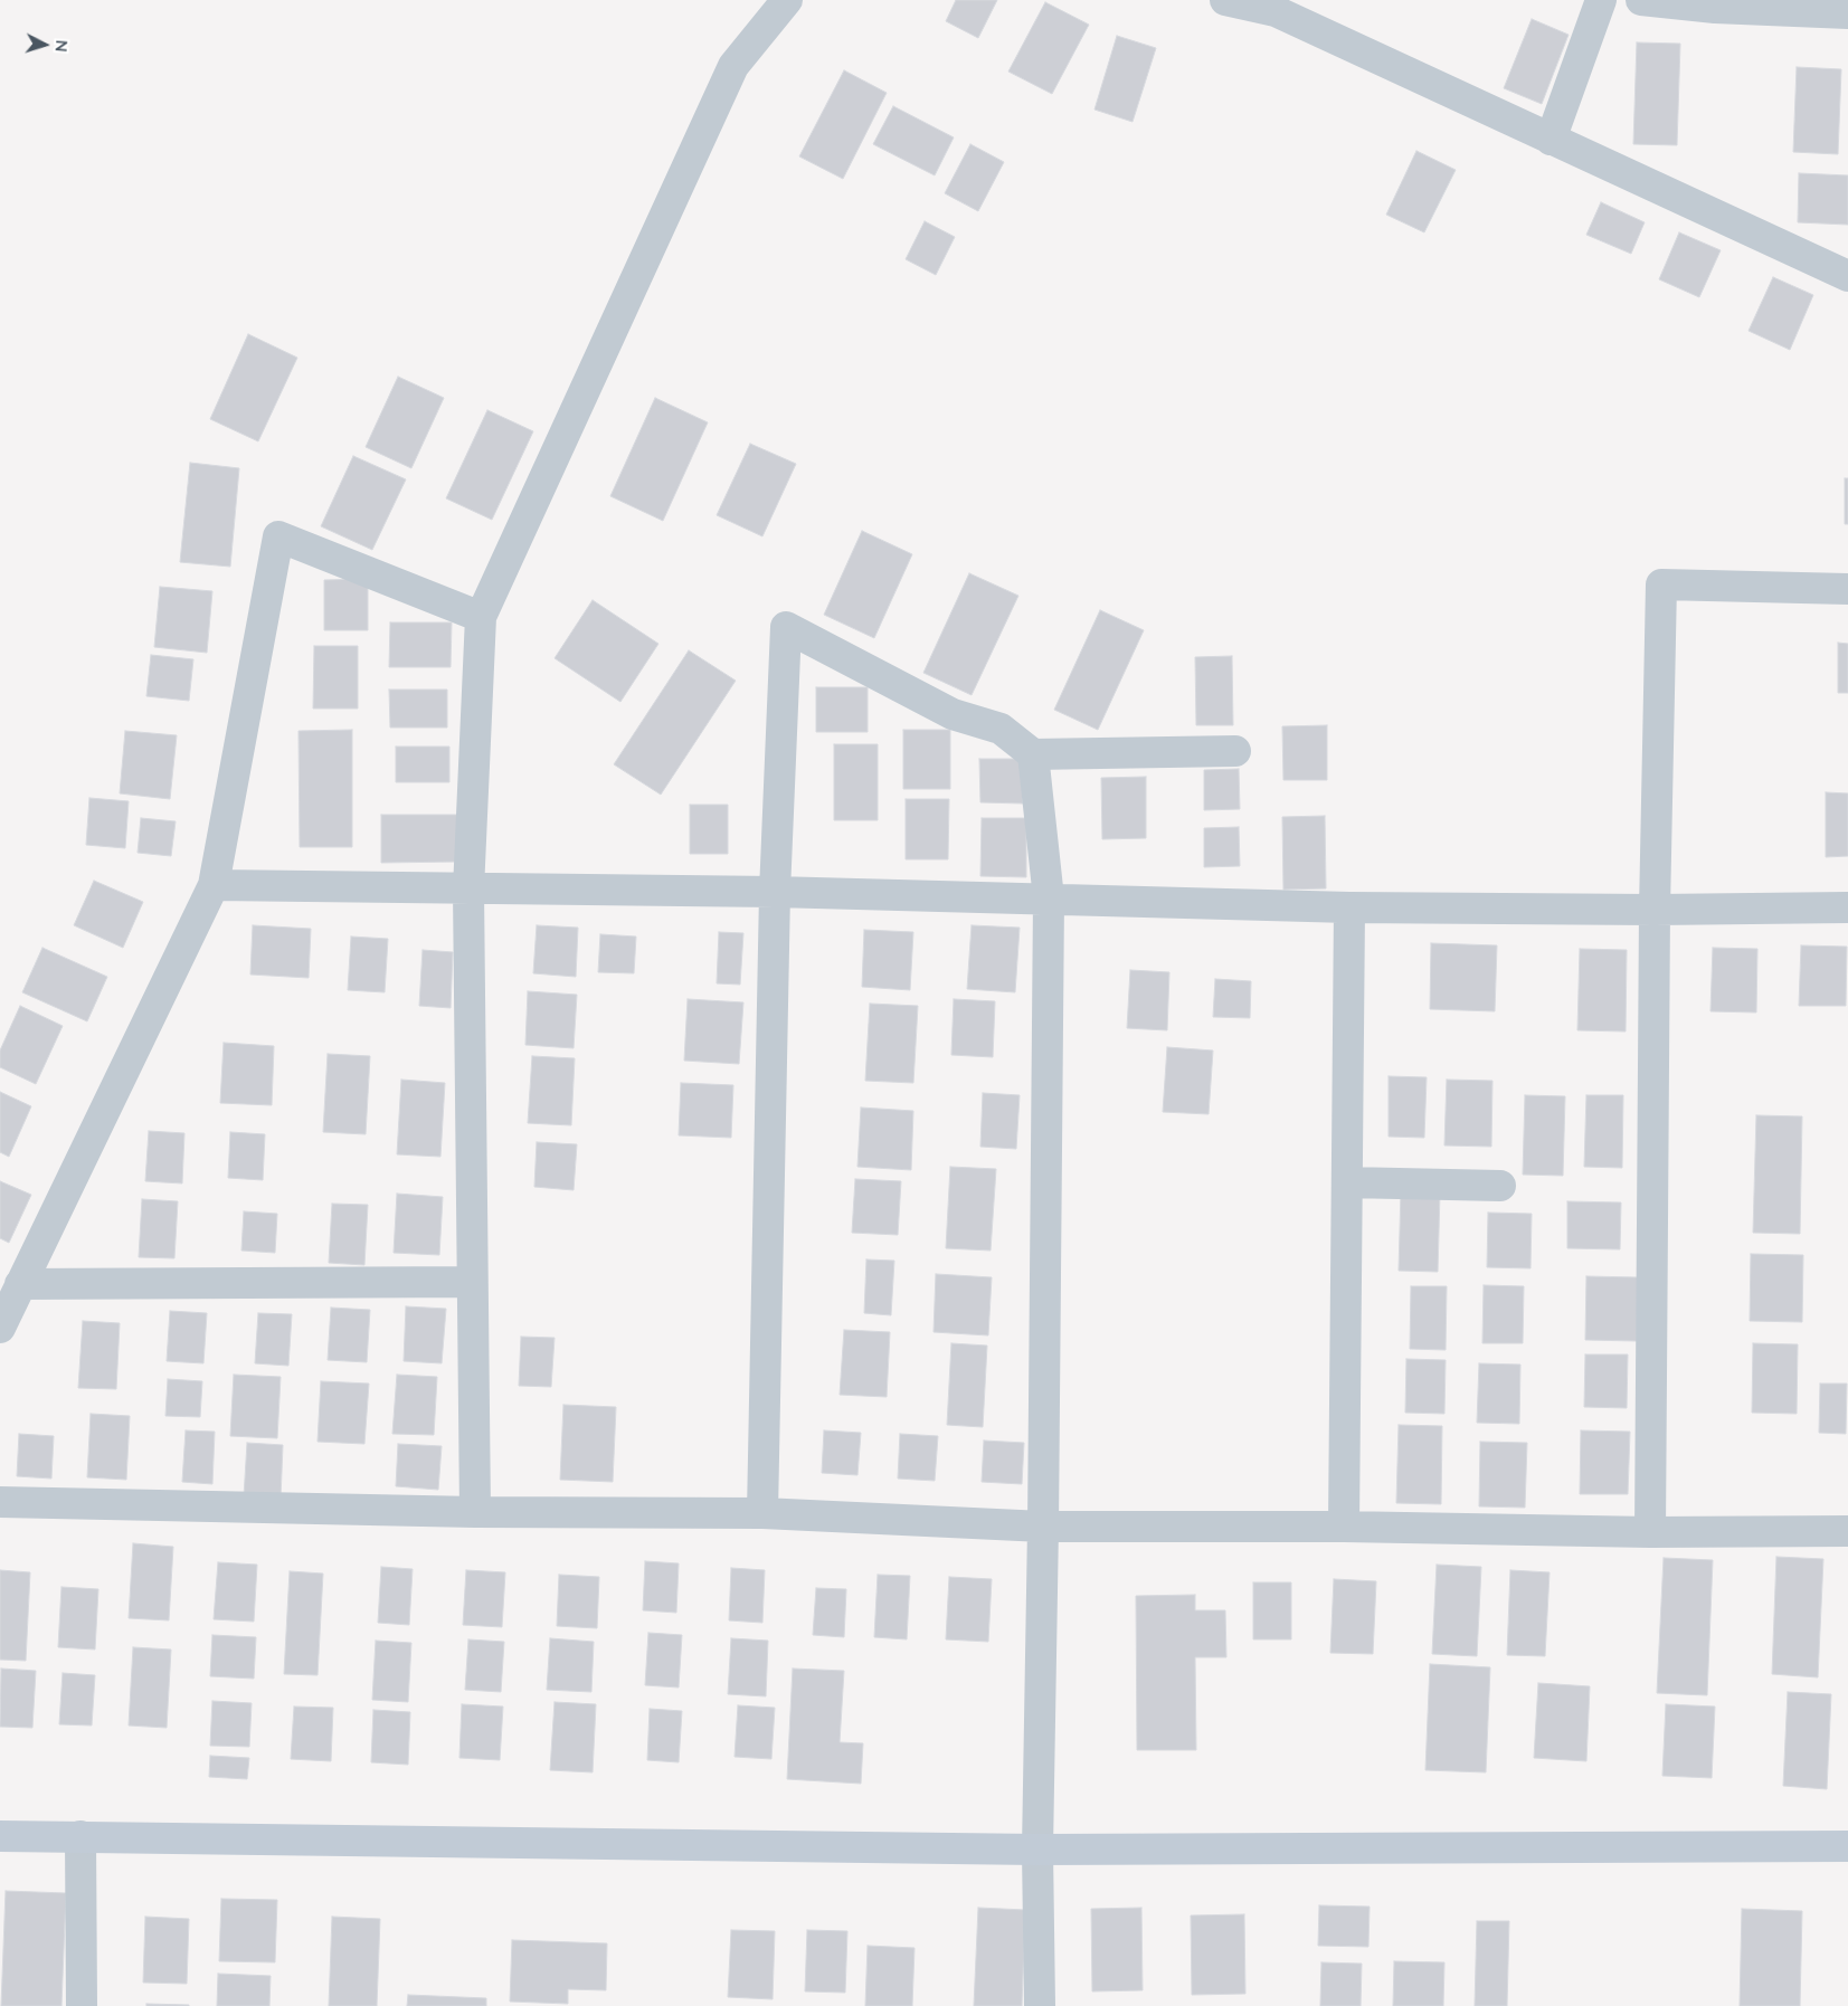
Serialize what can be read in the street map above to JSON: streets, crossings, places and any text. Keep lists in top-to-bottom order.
{
  "north": "right"
}
